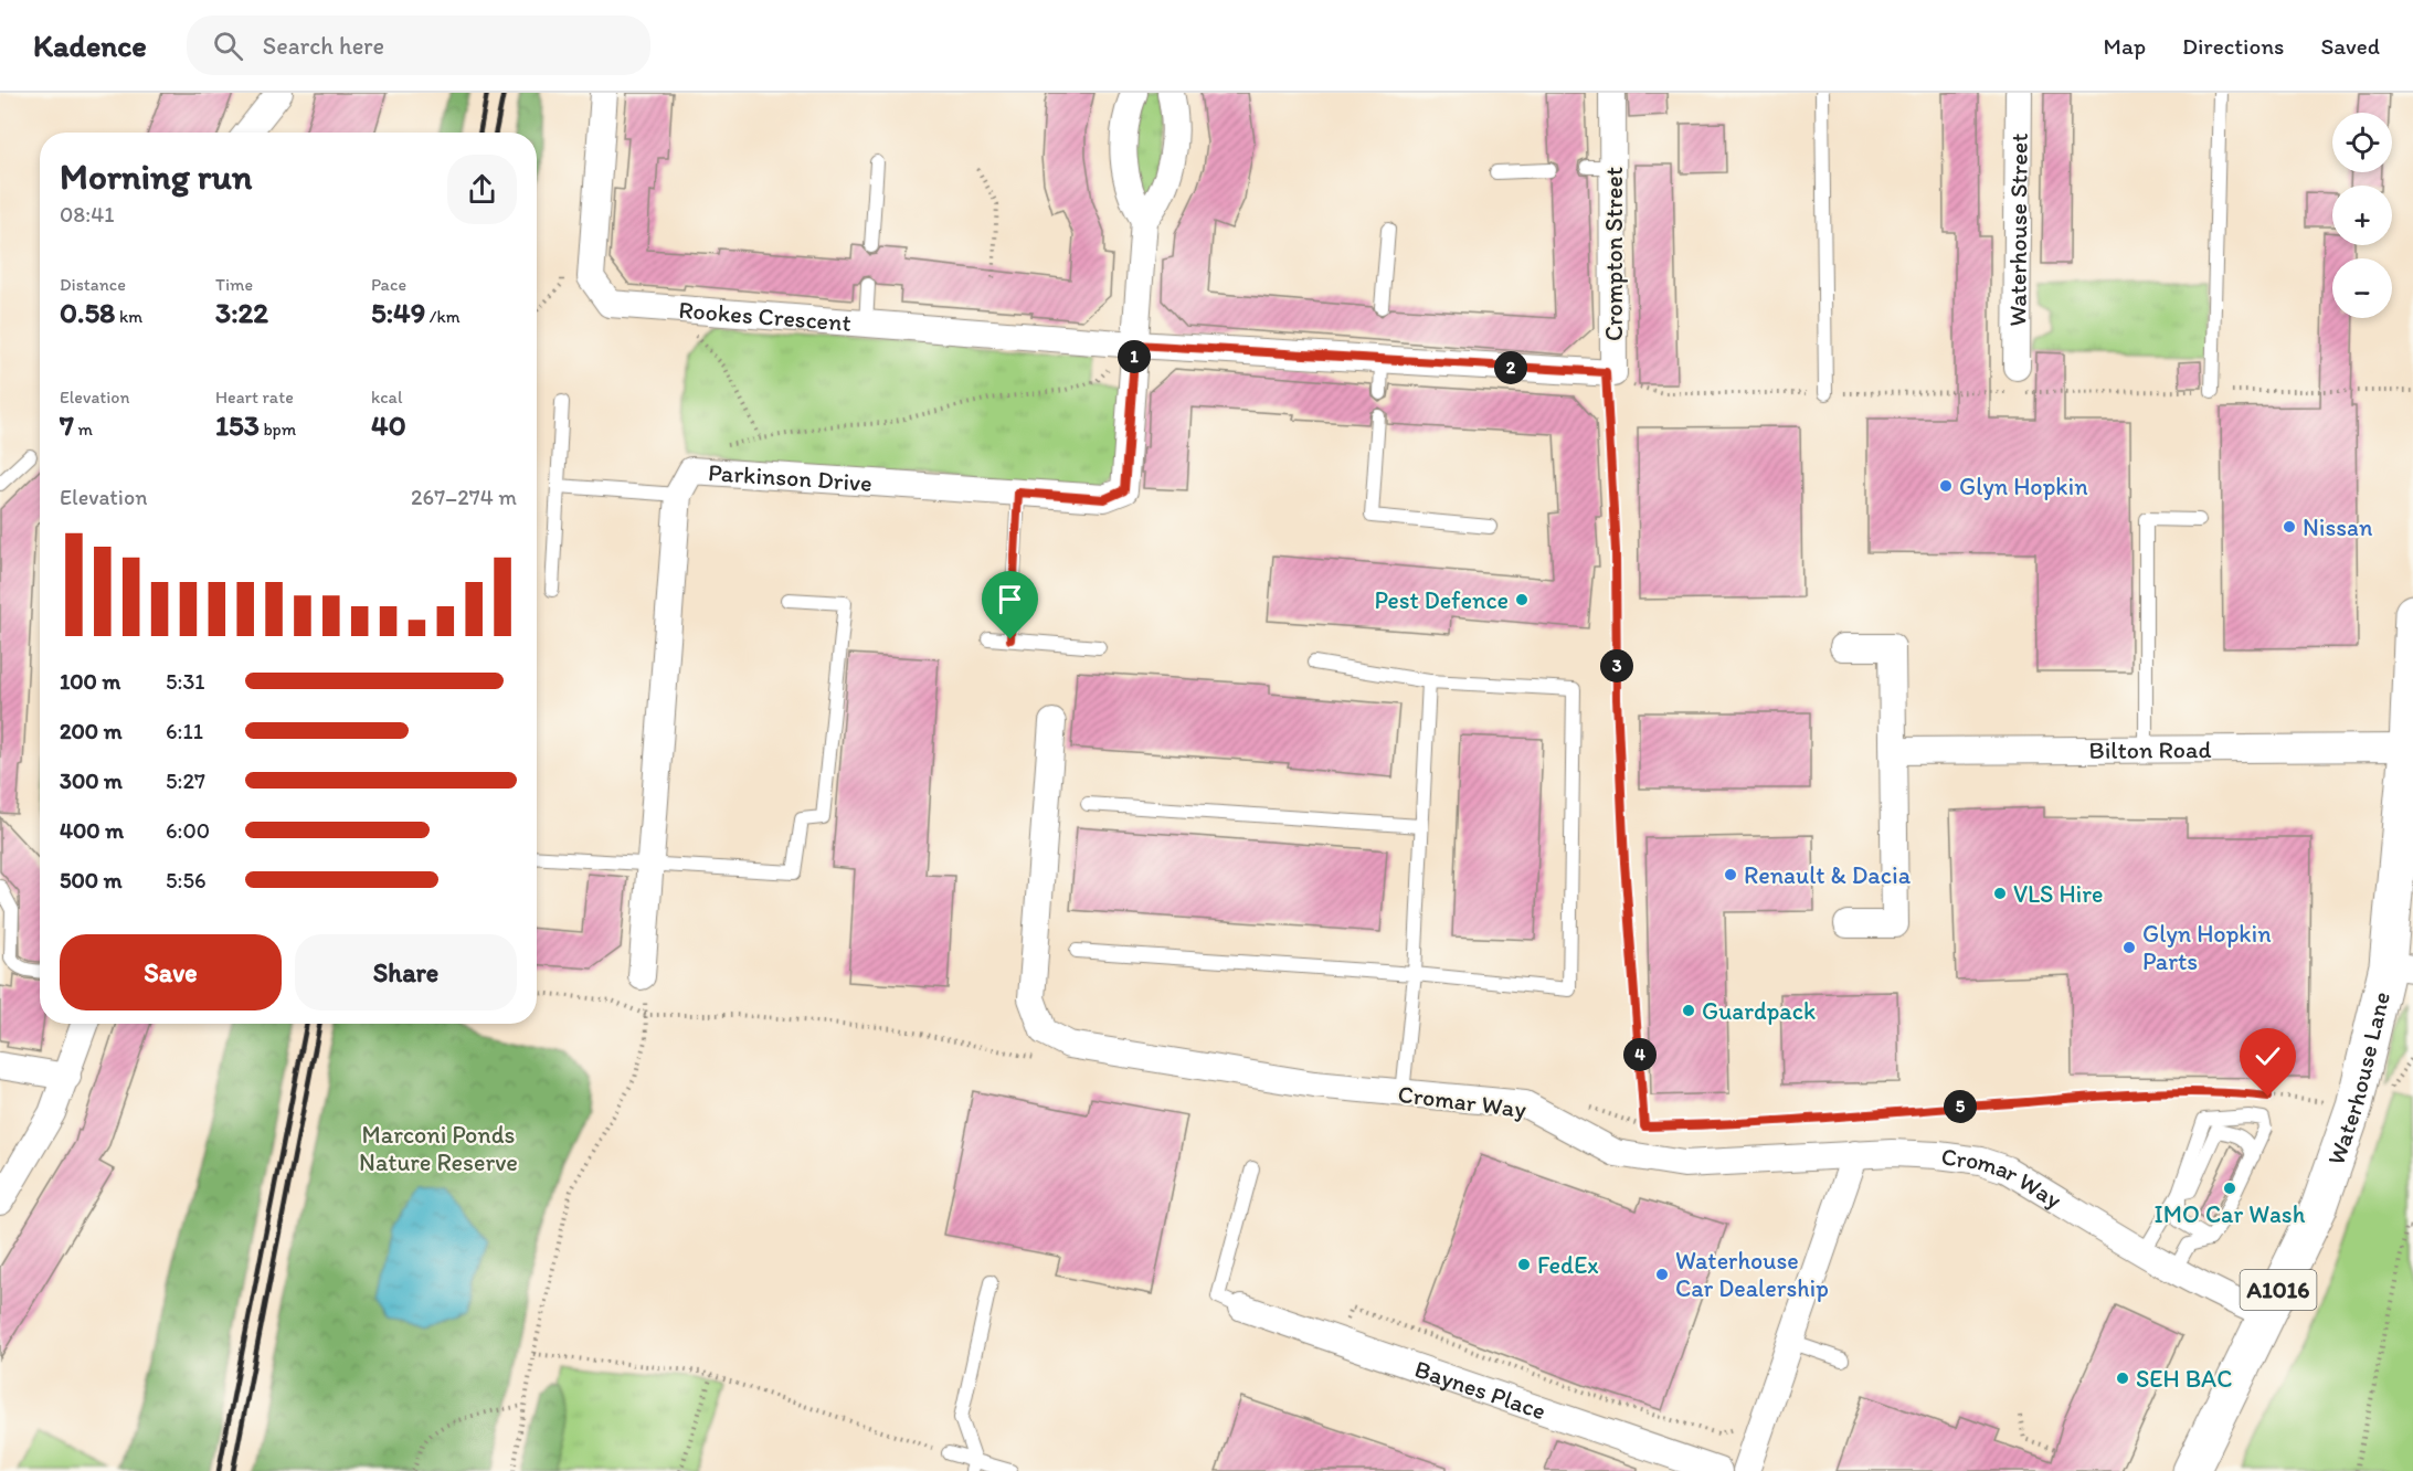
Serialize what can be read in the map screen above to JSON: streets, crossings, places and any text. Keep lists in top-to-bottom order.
{
  "streets": {
    "main road": ["Waterhouse Lane", "A1016"],
    "street": [
      "Waterhouse Street",
      "Crompton Street",
      "Rookes Crescent",
      "Parkinson Drive",
      "Bilton Road",
      "Cromar Way",
      "Baynes Place"
    ]
  },
  "crossings": [
    ["Crompton Street", "Rookes Crescent"],
    ["Crompton Street", "Parkinson Drive"],
    ["Rookes Crescent", "Parkinson Drive"],
    ["Bilton Road", "Waterhouse Lane"],
    ["Waterhouse Lane", "Cromar Way"]
  ],
  "parks": ["Marconi Ponds Nature Reserve"],
  "places": [
    "Glyn Hopkin",
    "Nissan",
    "Pest Defence",
    "Renault & Dacia",
    "VLS Hire",
    "Glyn Hopkin Parts",
    "Guardpack",
    "IMO Car Wash",
    "FedEx",
    "Waterhouse Car Dealership",
    "SEH BAC"
  ],
  "page": {
    "header": "Kadence",
    "search": "Search here",
    "nav": ["Map", "Directions", "Saved"],
    "map_buttons": ["+", "−"],
    "heading": ["Morning run", "08:41"],
    "stats": [
      ["Distance", "0.58 km"],
      ["Time", "3:22"],
      ["Pace", "5:49 /km"],
      ["Elevation", "7 m"],
      ["Heart rate", "153 bpm"],
      ["kcal", "40"]
    ],
    "pins": [
      "1",
      "2",
      "3",
      "4",
      "5"
    ],
    "chart": ["Elevation", "267–274 m"],
    "list": [
      {
        "name": "100 m",
        "note": "5:31"
      },
      {
        "name": "200 m",
        "note": "6:11"
      },
      {
        "name": "300 m",
        "note": "5:27"
      },
      {
        "name": "400 m",
        "note": "6:00"
      },
      {
        "name": "500 m",
        "note": "5:56"
      }
    ],
    "buttons": ["Save", "Share"]
  }
}
